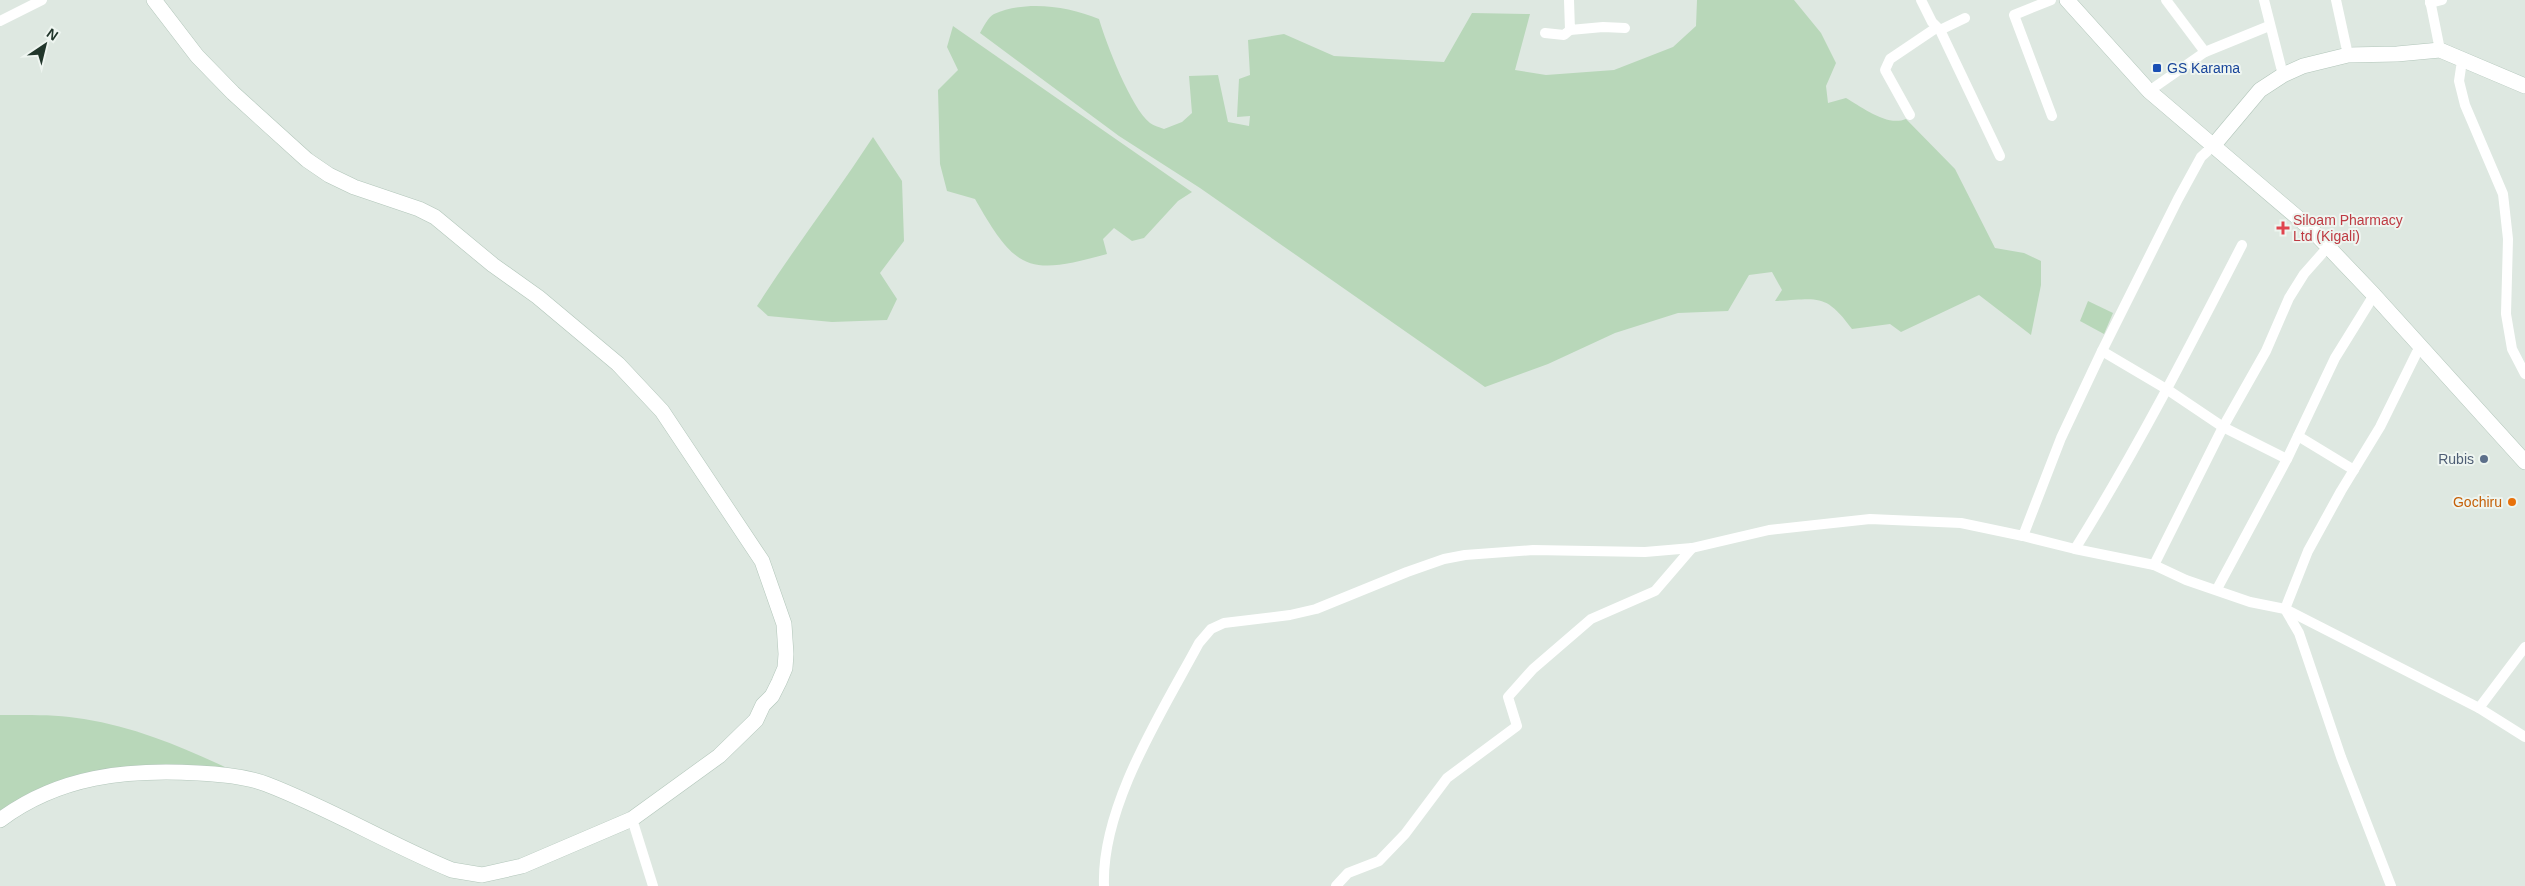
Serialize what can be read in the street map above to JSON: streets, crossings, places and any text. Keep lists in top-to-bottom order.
{
  "places": {
    "transit": ["GS Karama"],
    "health": ["Siloam Pharmacy Ltd (Kigali)"],
    "other": ["Rubis", "Gochiru"]
  },
  "north": "top right"
}
